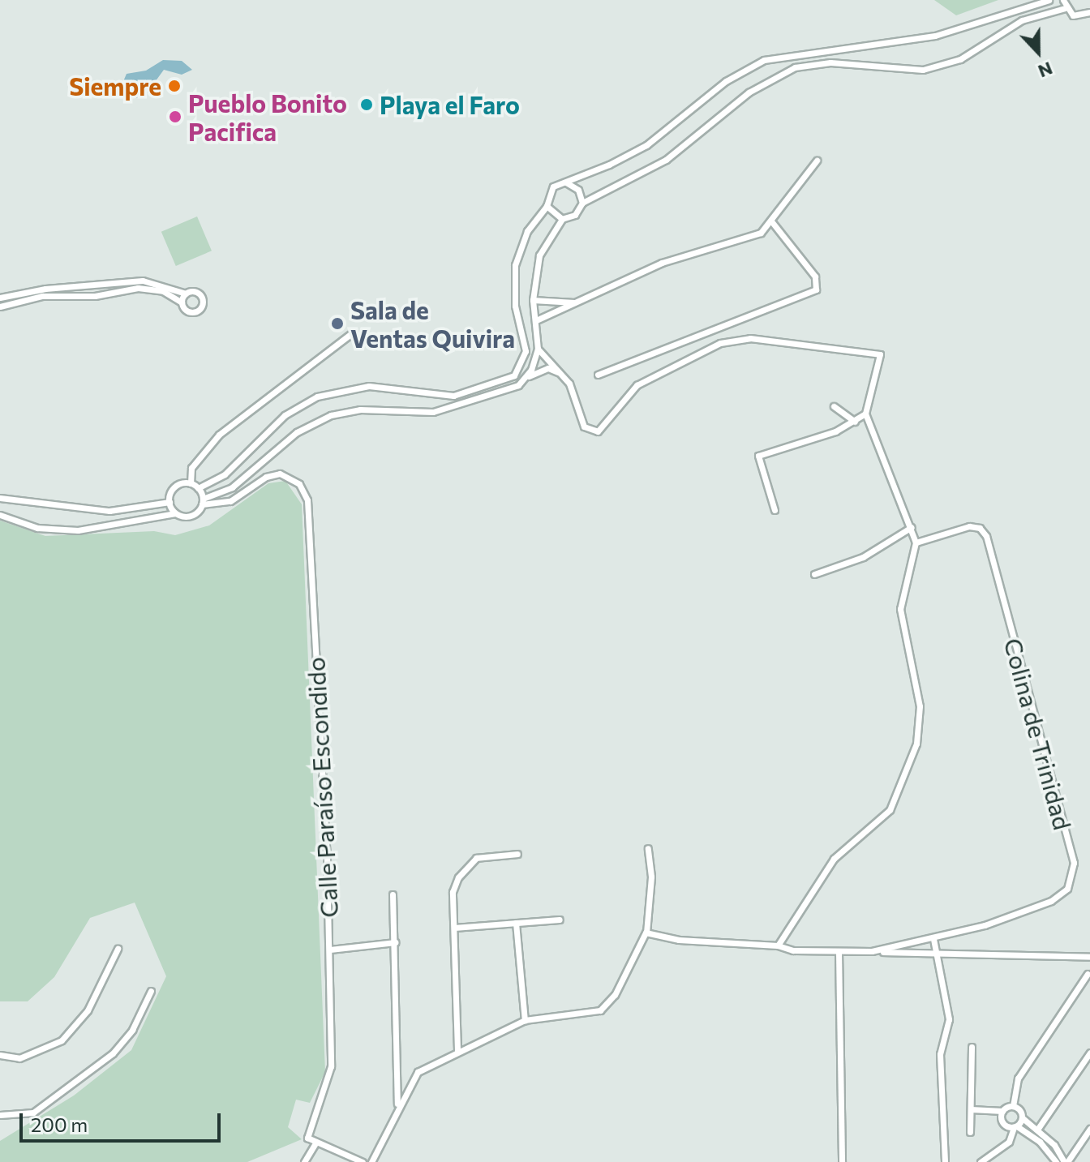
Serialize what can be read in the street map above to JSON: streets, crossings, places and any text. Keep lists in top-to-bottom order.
{
  "streets": {
    "street": ["Colina de Trinidad", "Calle Paraíso Escondido"]
  },
  "places": [
    "Siempre",
    "Playa el Faro",
    "Pueblo Bonito Pacifica",
    "Sala de Ventas Quivira"
  ],
  "scale_bar": "200 m",
  "north": "bottom"
}
